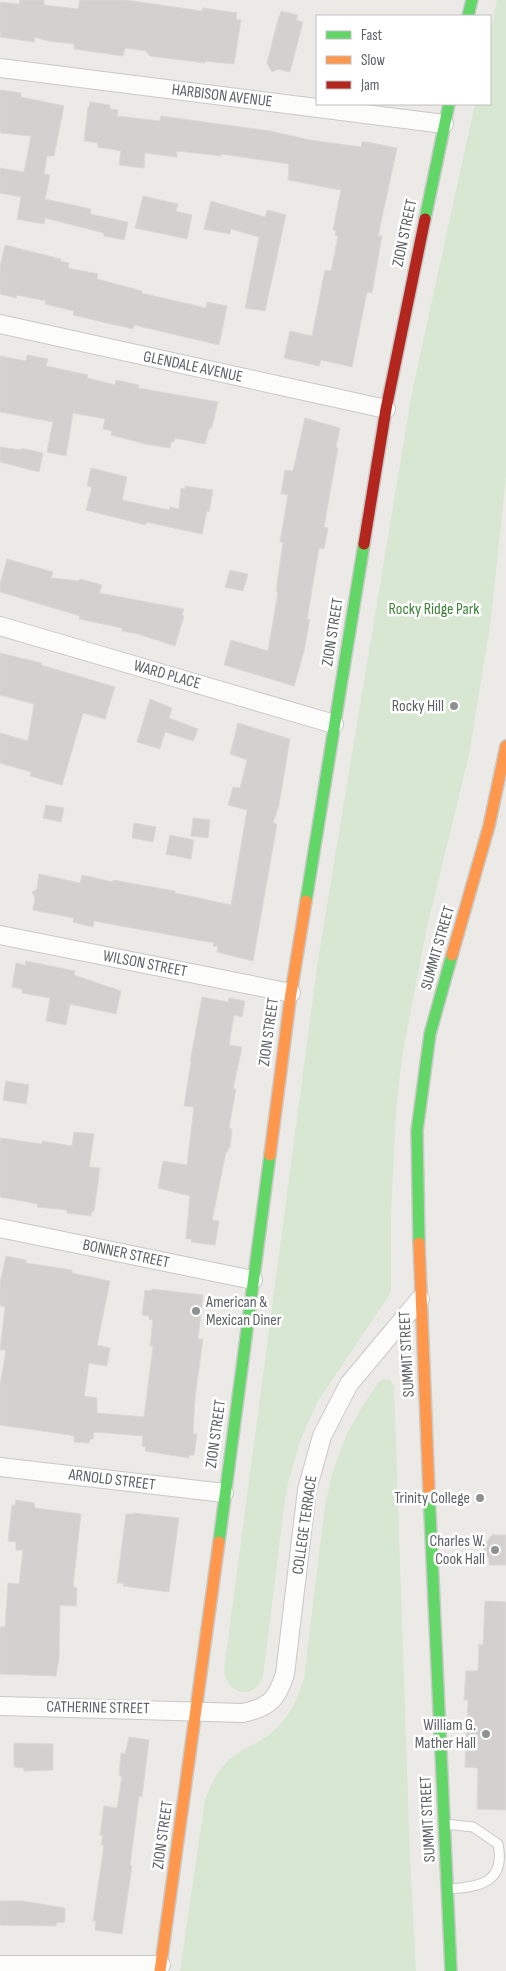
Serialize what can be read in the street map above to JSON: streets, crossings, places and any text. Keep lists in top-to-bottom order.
{
  "streets": {
    "main road": ["ZION STREET", "SUMMIT STREET"],
    "street": [
      "HARBISON AVENUE",
      "GLENDALE AVENUE",
      "WARD PLACE",
      "WILSON STREET",
      "BONNER STREET",
      "ARNOLD STREET",
      "COLLEGE TERRACE",
      "CATHERINE STREET"
    ]
  },
  "crossings": [
    ["HARBISON AVENUE", "ZION STREET"],
    ["ZION STREET", "GLENDALE AVENUE"],
    ["ZION STREET", "WARD PLACE"],
    ["ZION STREET", "WILSON STREET"],
    ["ZION STREET", "BONNER STREET"],
    ["ZION STREET", "ARNOLD STREET"],
    ["ZION STREET", "COLLEGE TERRACE"],
    ["ZION STREET", "CATHERINE STREET"],
    ["SUMMIT STREET", "COLLEGE TERRACE"],
    ["COLLEGE TERRACE", "CATHERINE STREET"]
  ],
  "parks": ["Rocky Ridge Park"],
  "places": [
    "Rocky Hill",
    "American & Mexican Diner",
    "Trinity College",
    "Charles W. Cook Hall",
    "William G. Mather Hall"
  ],
  "legend": ["Fast", "Slow", "Jam"]
}
